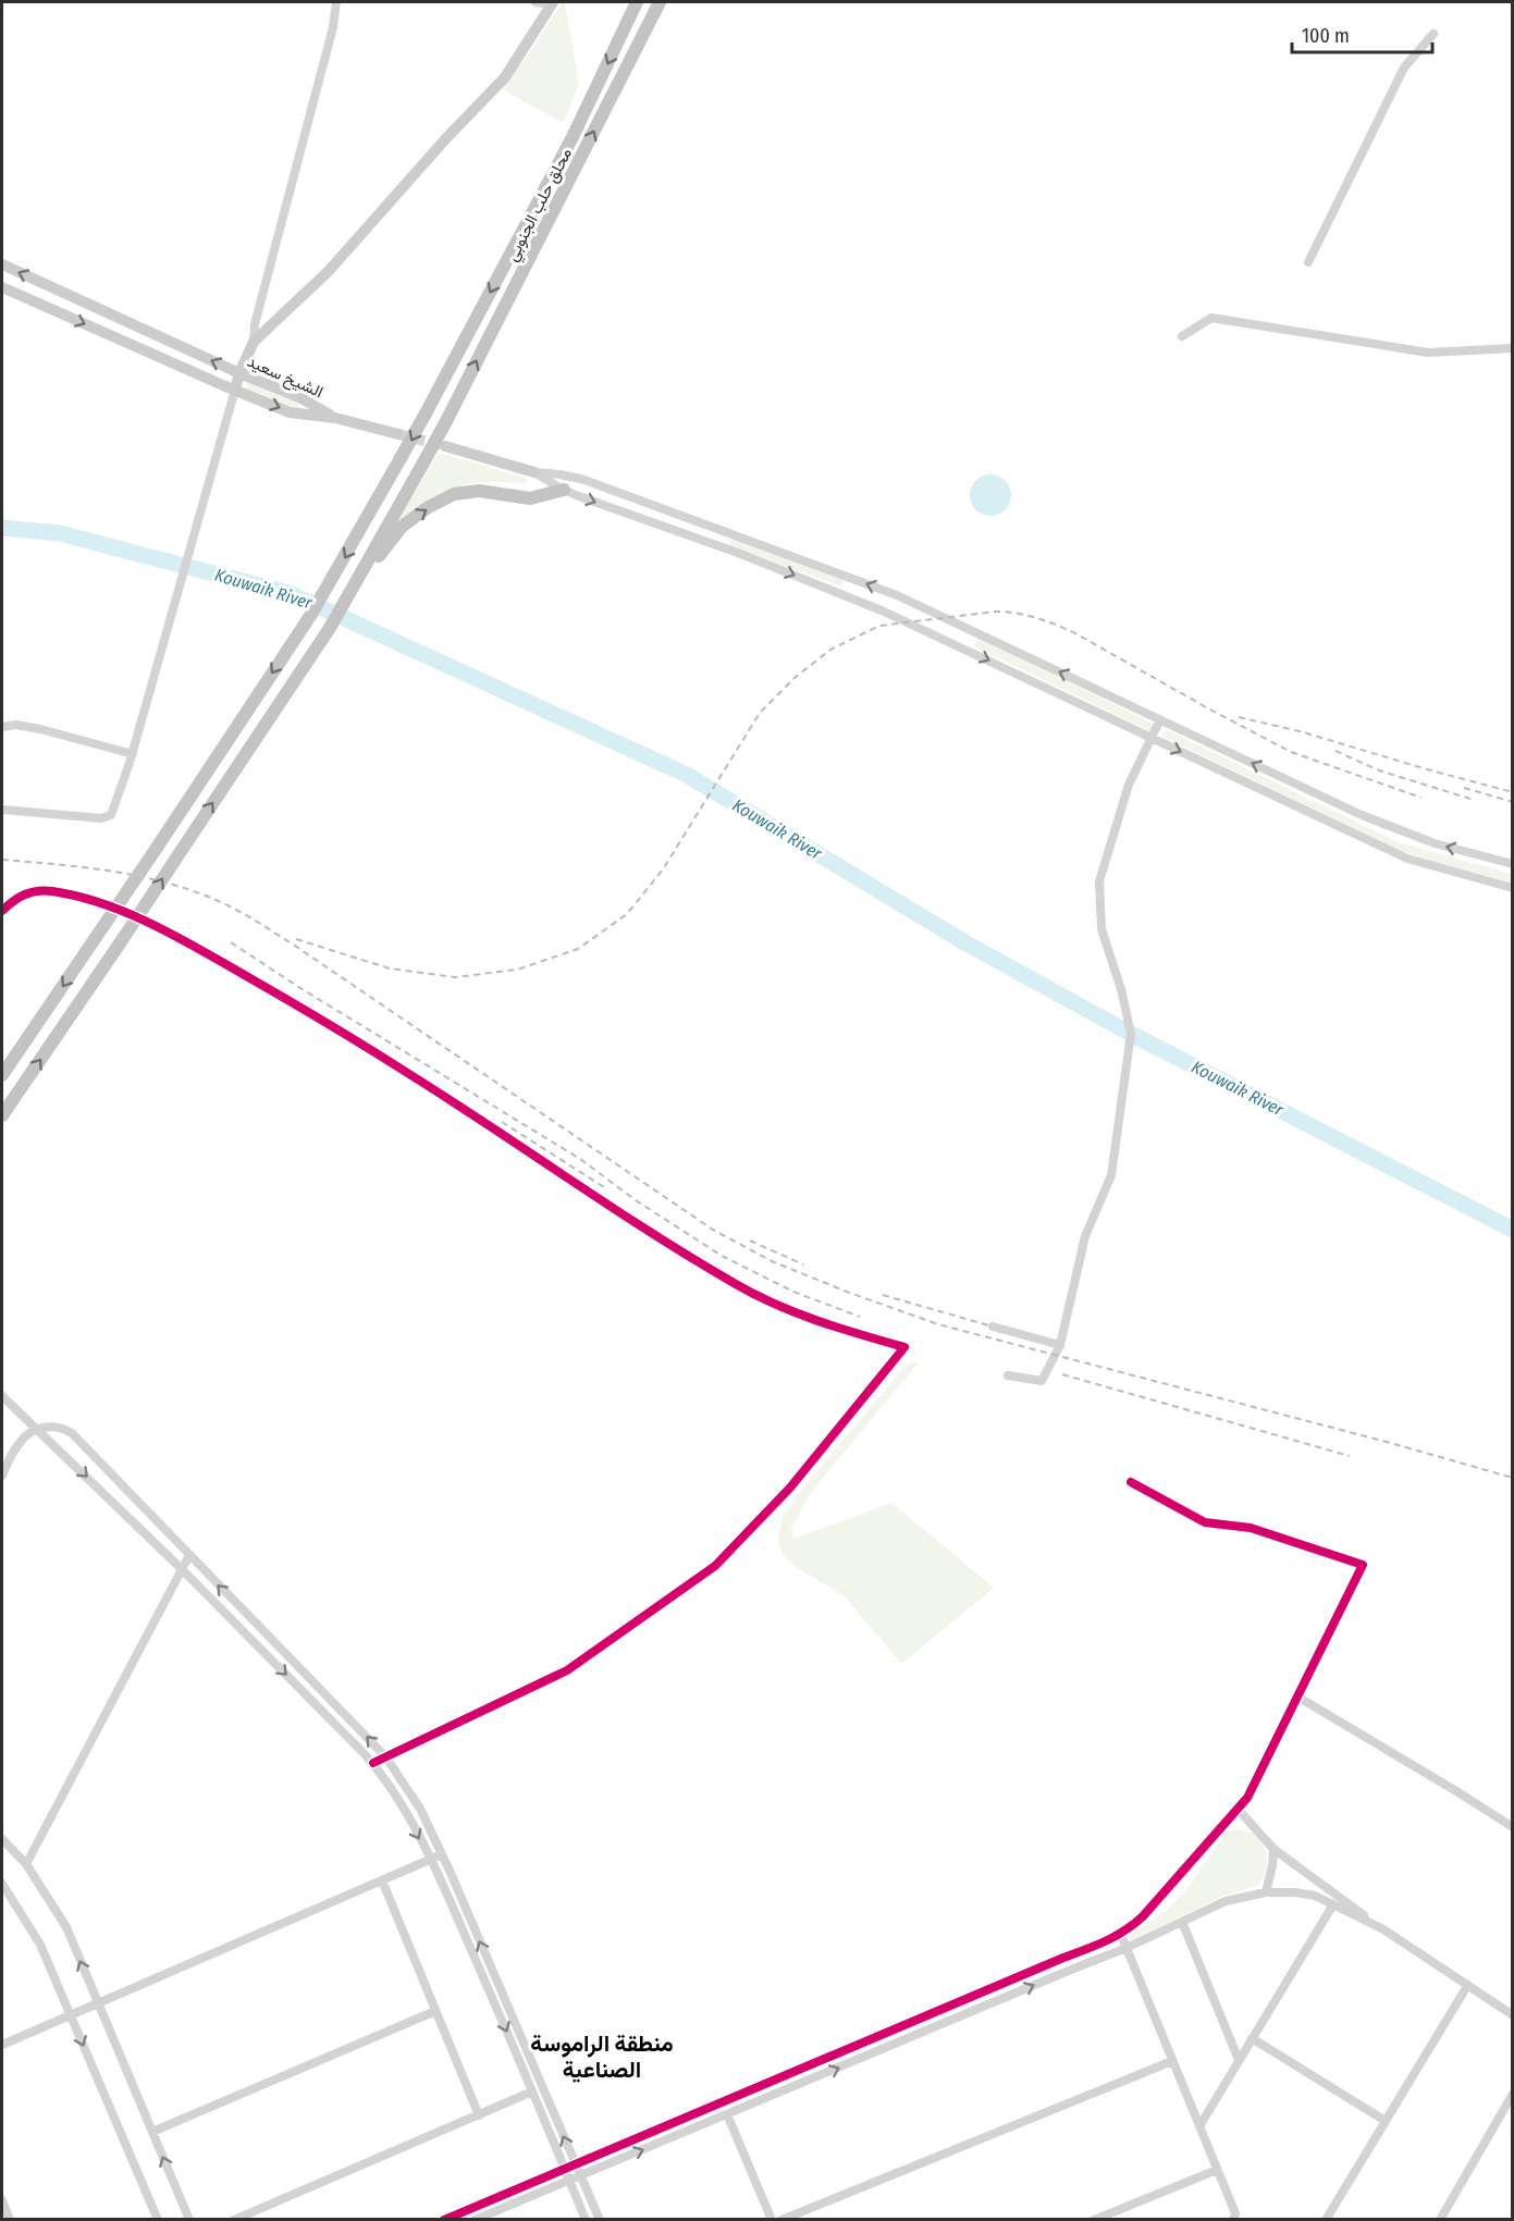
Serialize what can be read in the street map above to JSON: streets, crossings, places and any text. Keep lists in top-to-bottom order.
{
  "streets": {
    "highway": ["محلق حلب الجنوبي"],
    "main road": ["الشيخ سعيد"]
  },
  "districts": ["منطقة الراموسة الصناعية"],
  "water": ["Kouwaik River"],
  "scale_bar": "100 m"
}
